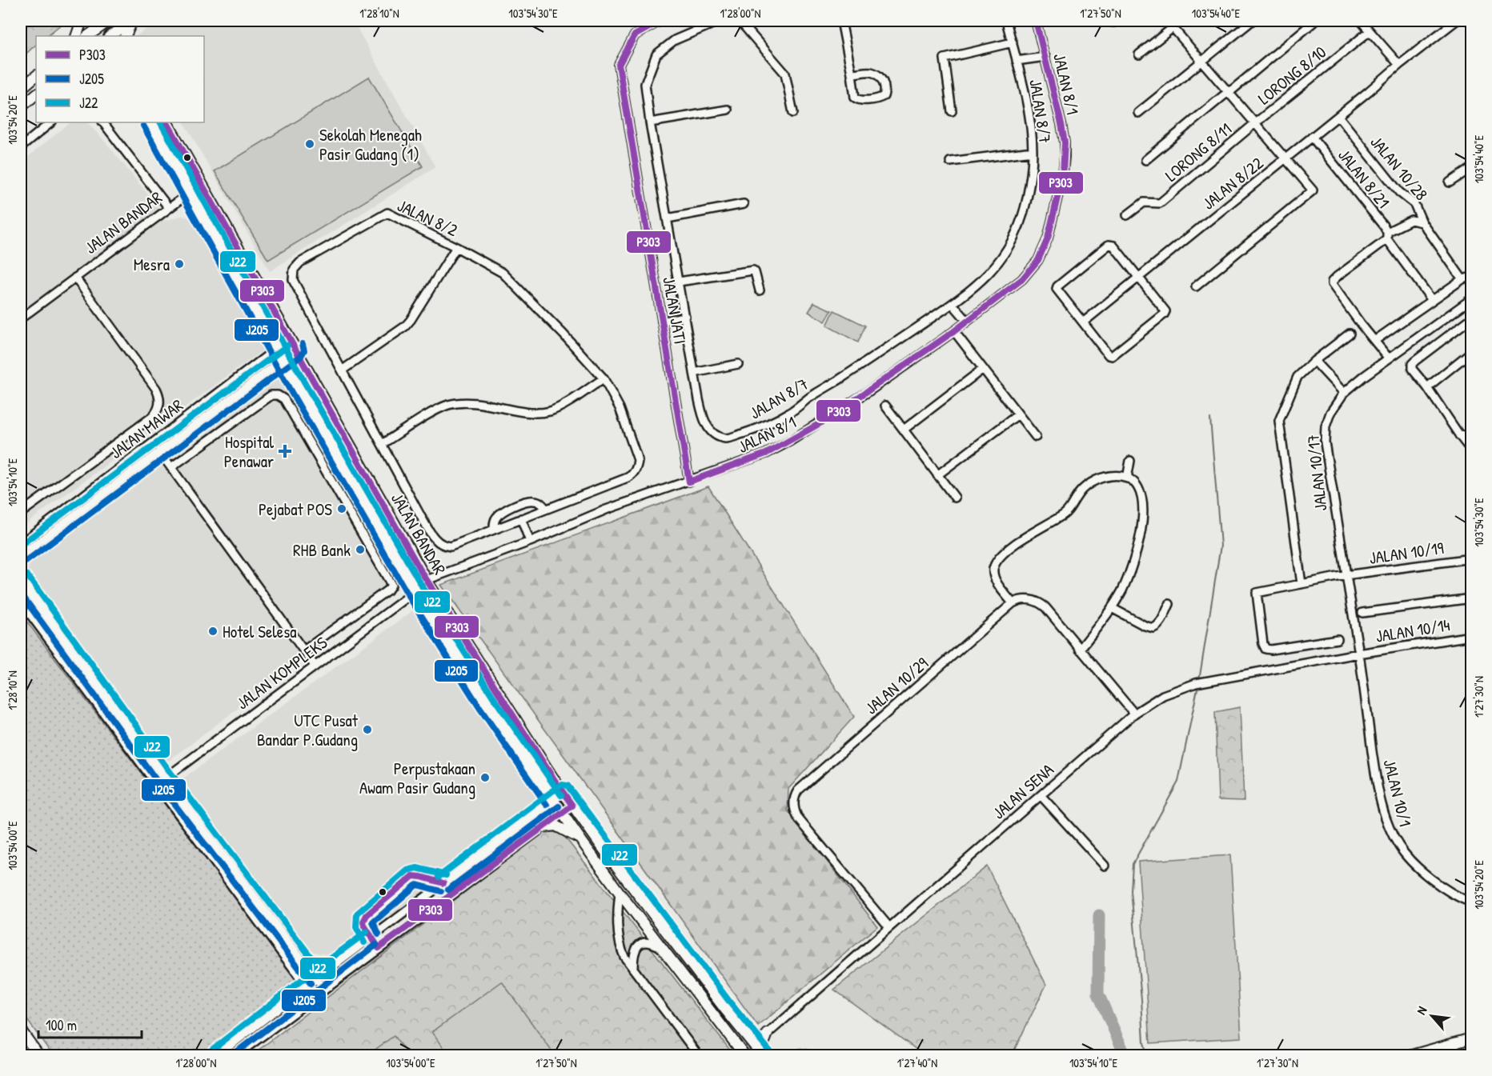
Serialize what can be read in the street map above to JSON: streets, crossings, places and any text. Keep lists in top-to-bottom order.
{
  "streets": {
    "main road": ["JALAN BANDAR"],
    "street": [
      "LORONG 8/10",
      "JALAN 8/1",
      "JALAN 8/7",
      "LORONG 8/11",
      "JALAN 10/28",
      "JALAN 8/21",
      "JALAN 8/22",
      "JALAN 8/2",
      "JALAN JATI",
      "JALAN MAWAR",
      "JALAN 10/17",
      "JALAN 10/19",
      "JALAN 10/14",
      "JALAN KOMPLEKS",
      "JALAN 10/29",
      "JALAN SENA",
      "JALAN 10/1"
    ]
  },
  "crossings": [
    ["LORONG 8/10", "LORONG 8/11"],
    ["JALAN 8/1", "JALAN BANDAR"],
    ["JALAN 8/1", "JALAN JATI"],
    ["JALAN 10/28", "JALAN 8/22"],
    ["JALAN 8/21", "JALAN 8/22"],
    ["JALAN BANDAR", "JALAN MAWAR"],
    ["JALAN BANDAR", "JALAN KOMPLEKS"],
    ["JALAN BANDAR", "JALAN SENA"],
    ["JALAN 10/17", "JALAN 10/19"],
    ["JALAN 10/17", "JALAN 10/14"],
    ["JALAN 10/17", "JALAN SENA"],
    ["JALAN 10/17", "JALAN 10/1"],
    ["JALAN 10/14", "JALAN SENA"],
    ["JALAN 10/14", "JALAN 10/1"],
    ["JALAN 10/29", "JALAN SENA"],
    ["JALAN SENA", "JALAN 10/1"]
  ],
  "places": {
    "other": [
      "Sekolah Menegah Pasir Gudang (1)",
      "Mesra",
      "Pejabat POS",
      "RHB Bank",
      "Hotel Selesa",
      "UTC Pusat Bandar P.Gudang",
      "Perpustakaan Awam Pasir Gudang"
    ],
    "health": ["Hospital Penawar"]
  },
  "lines": ["transit line P303", "transit line J22", "transit line J205"],
  "legend": ["P303", "J205", "J22"],
  "scale_bar": "100 m",
  "north": "top left",
  "coordinates": [
    "1°28'10\"N",
    "103°54'30\"E",
    "1°28'00\"N",
    "1°27'50\"N",
    "103°54'40\"E",
    "103°54'20\"E",
    "103°54'10\"E",
    "1°27'30\"N",
    "103°54'00\"E",
    "1°27'40\"N"
  ]
}
